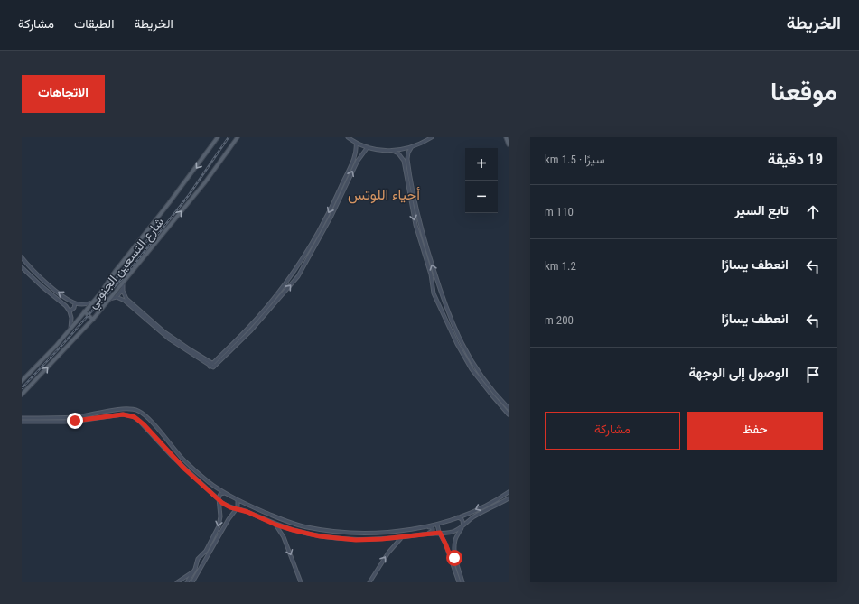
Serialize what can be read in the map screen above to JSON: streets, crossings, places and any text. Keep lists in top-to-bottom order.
{
  "streets": {
    "main road": ["شارع التسعين الجنوبي"]
  },
  "districts": ["أحياء اللوتس"],
  "page": {
    "header": "الخريطة",
    "nav": ["الخريطة", "الطبقات", "مشاركة"],
    "title": "موقعنا",
    "buttons": [
      "الاتجاهات",
      ["حفظ", "مشاركة"]
    ],
    "heading": ["19 دقيقة", "سيرًا · 1.5 km"],
    "map_buttons": ["+", "−"],
    "list": [
      ["تابع السير", "110 m"],
      ["انعطف يسارًا", "1.2 km"],
      ["انعطف يسارًا", "200 m"],
      "الوصول إلى الوجهة"
    ]
  }
}
